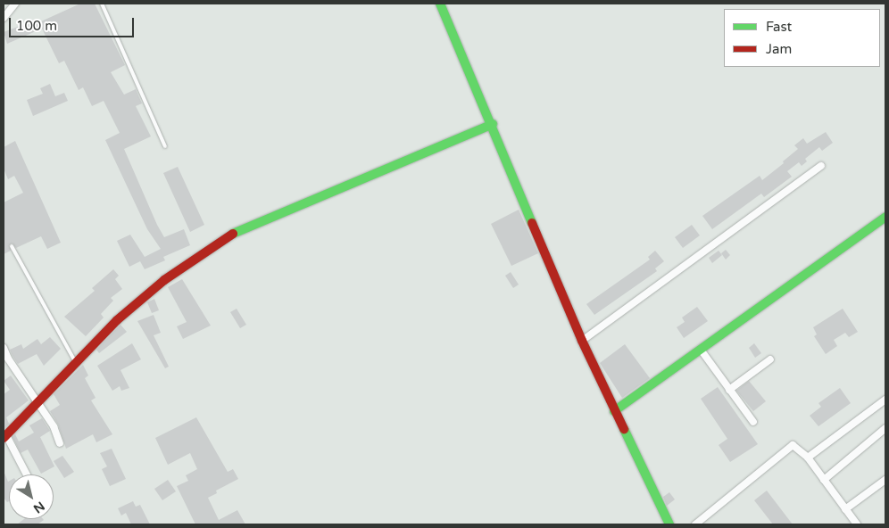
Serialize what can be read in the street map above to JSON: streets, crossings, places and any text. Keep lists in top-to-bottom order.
{
  "legend": ["Fast", "Jam"],
  "scale_bar": "100 m",
  "north": "bottom right"
}
